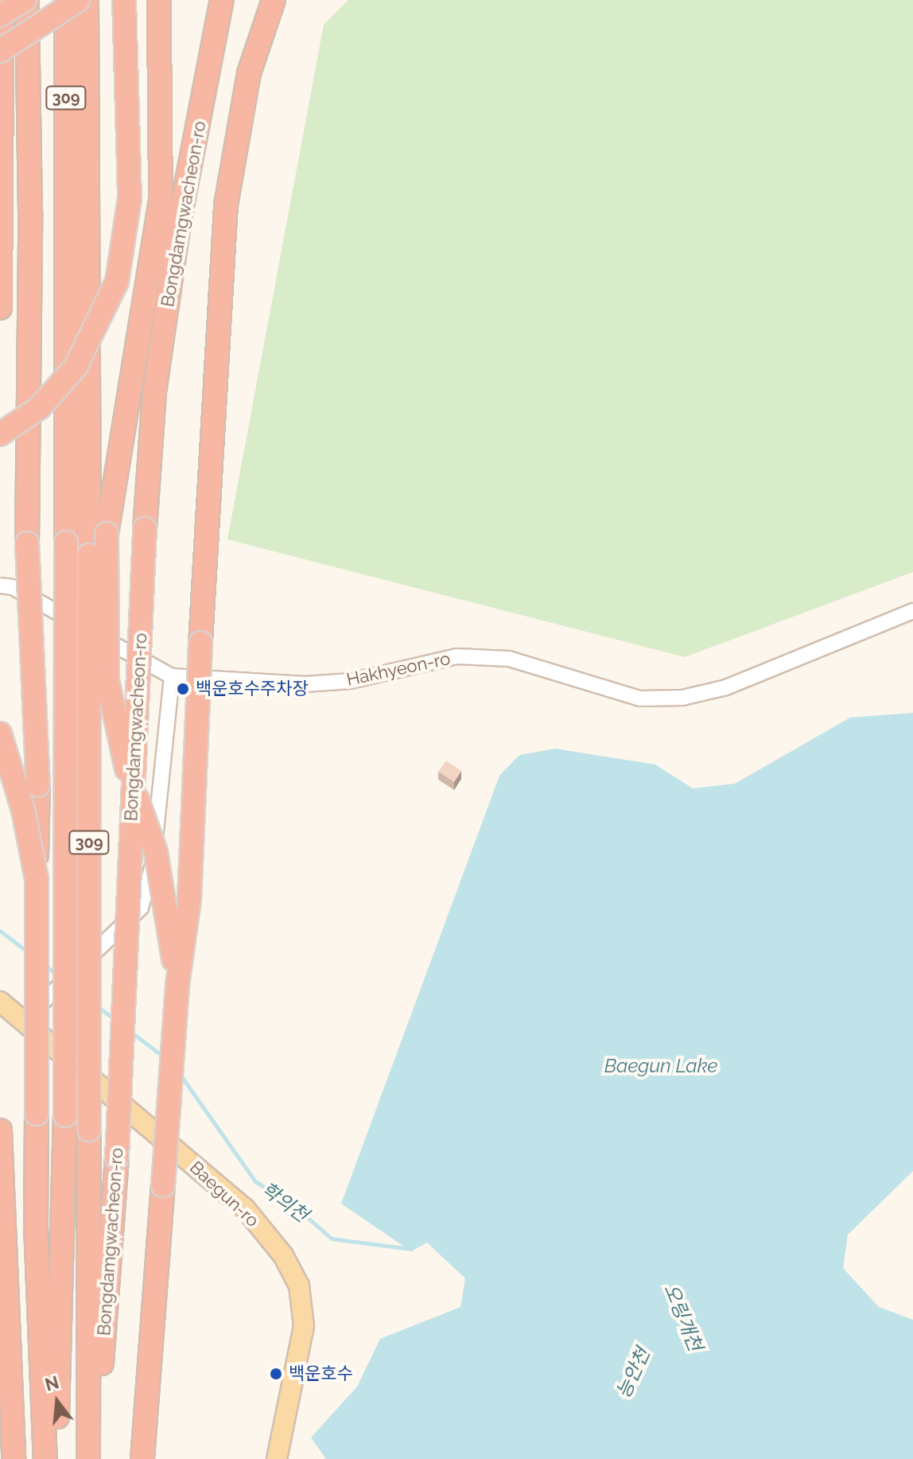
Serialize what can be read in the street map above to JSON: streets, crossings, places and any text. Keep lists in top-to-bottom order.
{
  "streets": {
    "highway": ["309", "Bongdamgwacheon-ro"],
    "main road": ["Baegun-ro"],
    "street": ["Hakhyeon-ro"]
  },
  "water": [
    "Baegun Lake",
    "학의천",
    "오링개천",
    "능안천"
  ],
  "places": ["백운호수주차장", "백운호수"],
  "north": "top"
}
